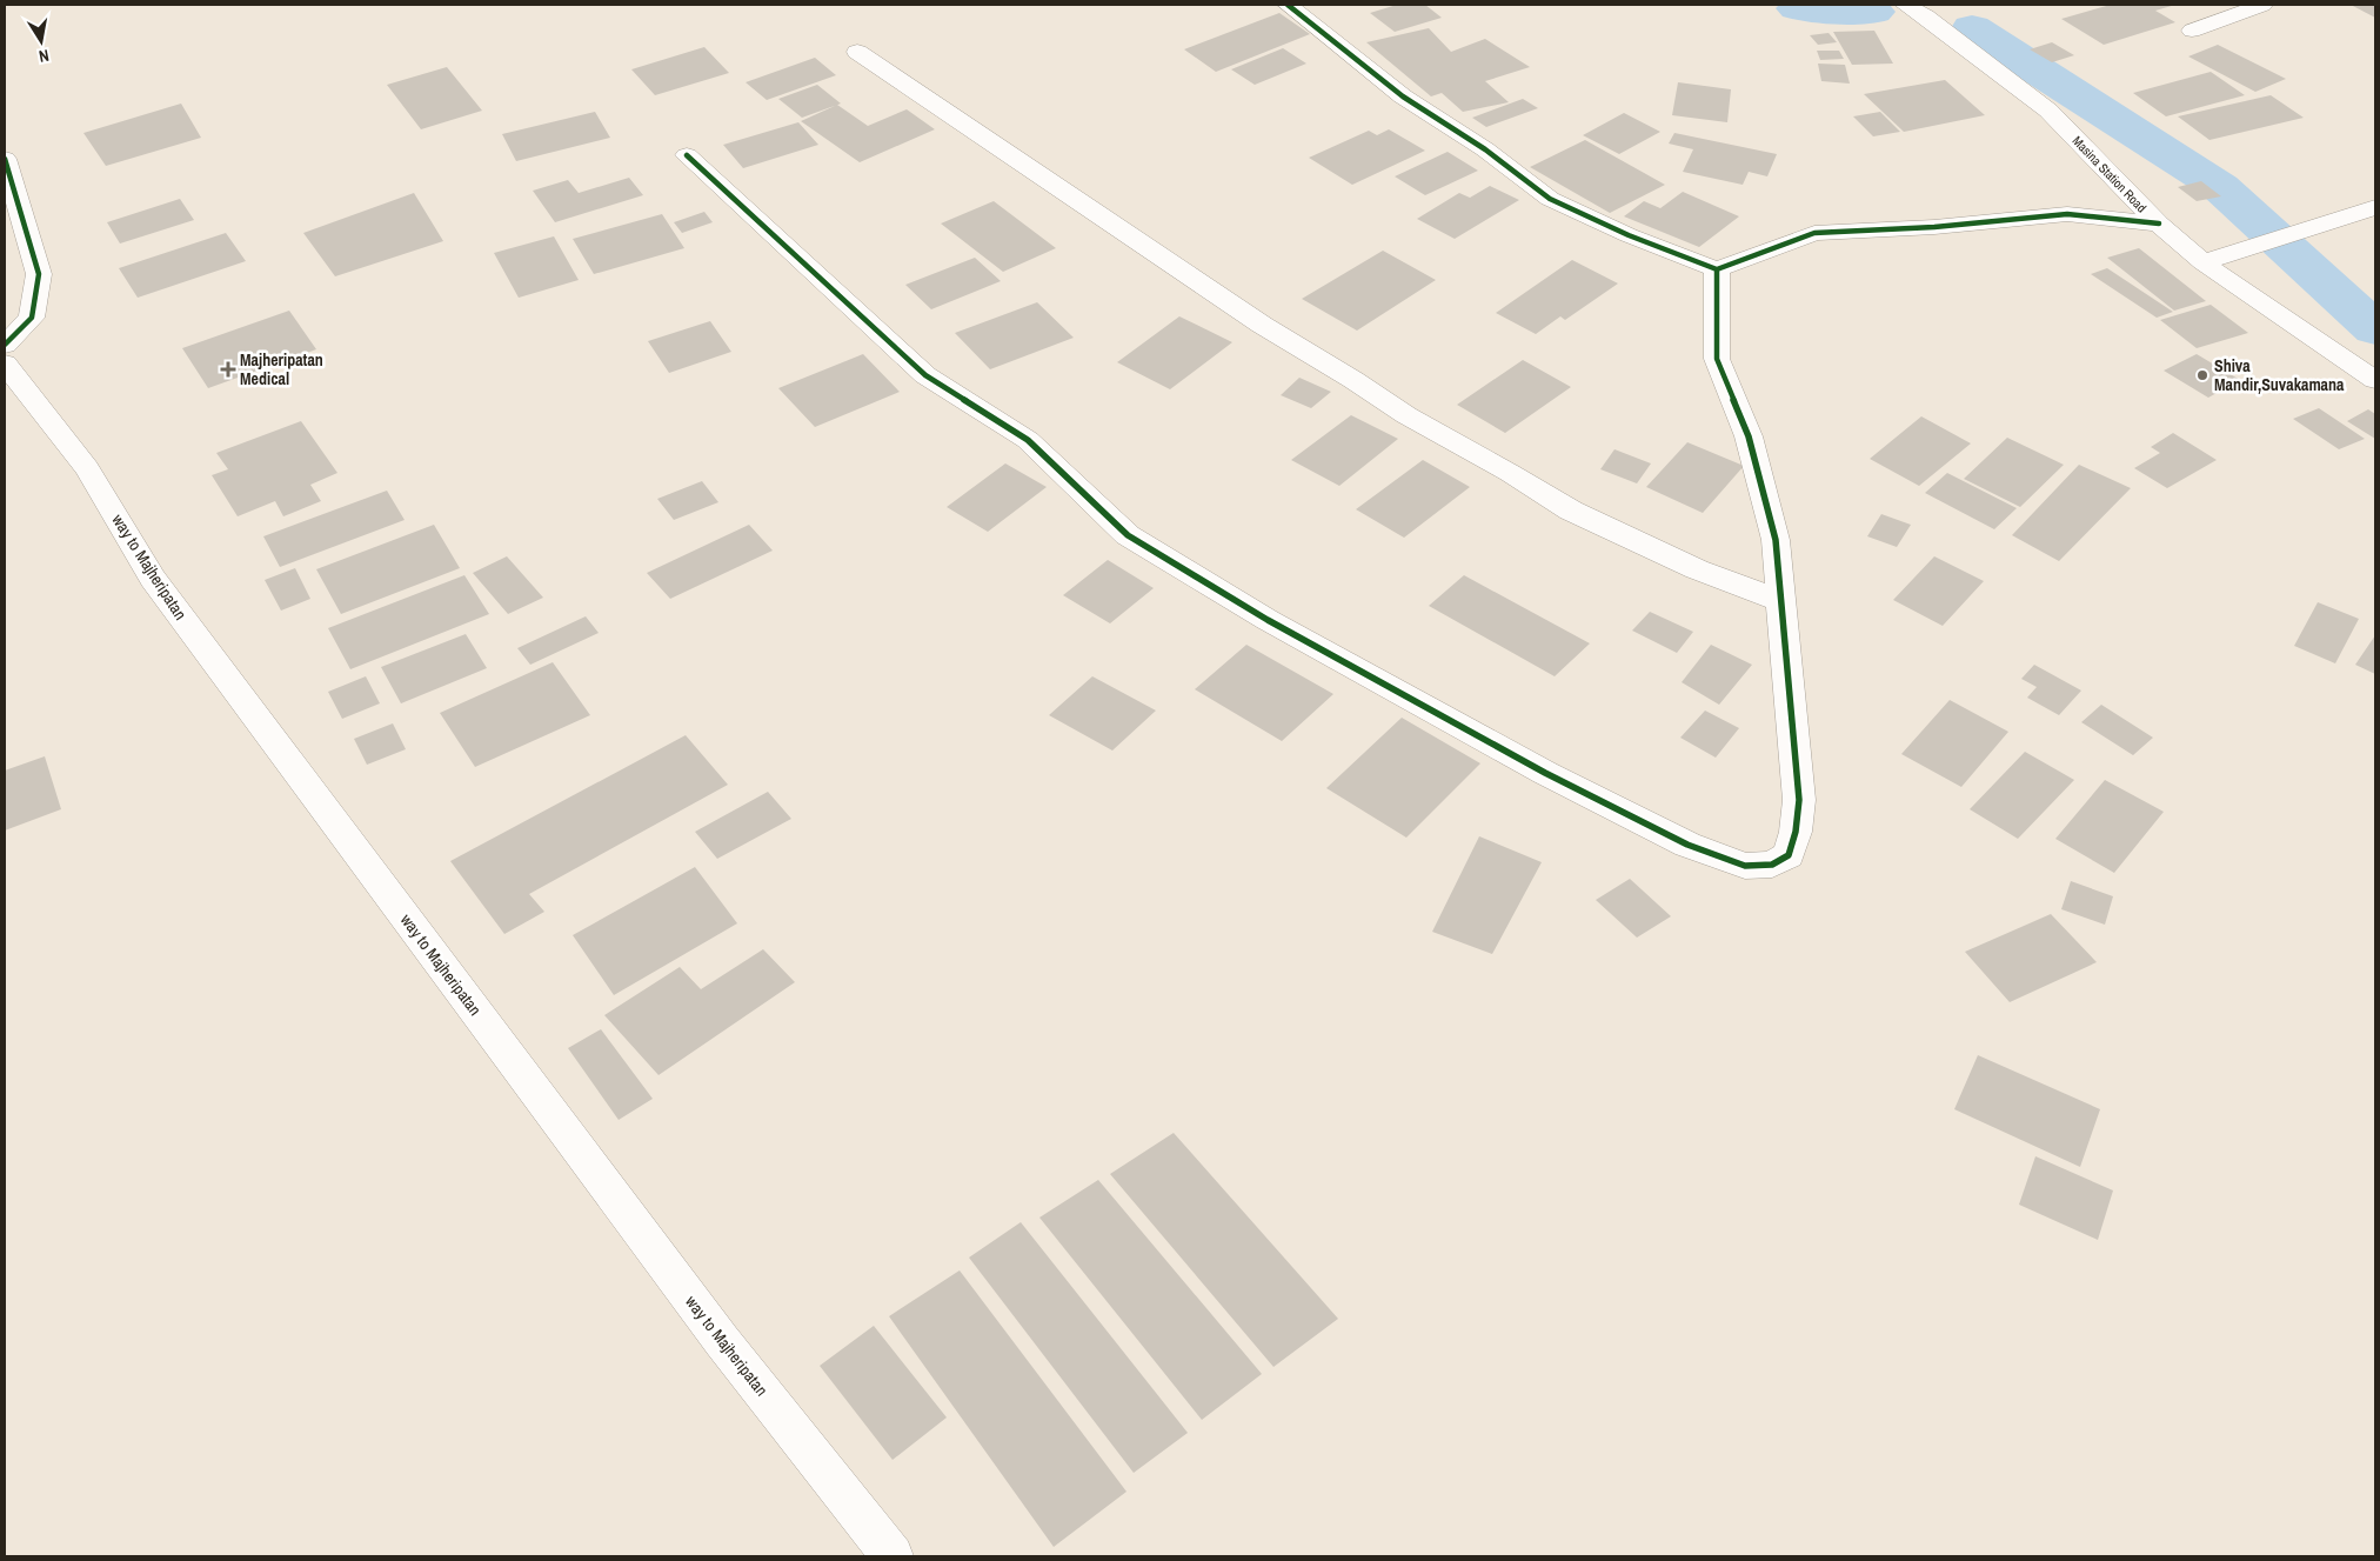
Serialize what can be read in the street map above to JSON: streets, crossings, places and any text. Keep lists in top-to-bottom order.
{
  "streets": {
    "street": ["Masina Station Road", "way to Majheripatan"]
  },
  "places": {
    "health": ["Majheripatan Medical"],
    "other": ["Shiva Mandir,Suvakamana"]
  },
  "north": "bottom"
}
